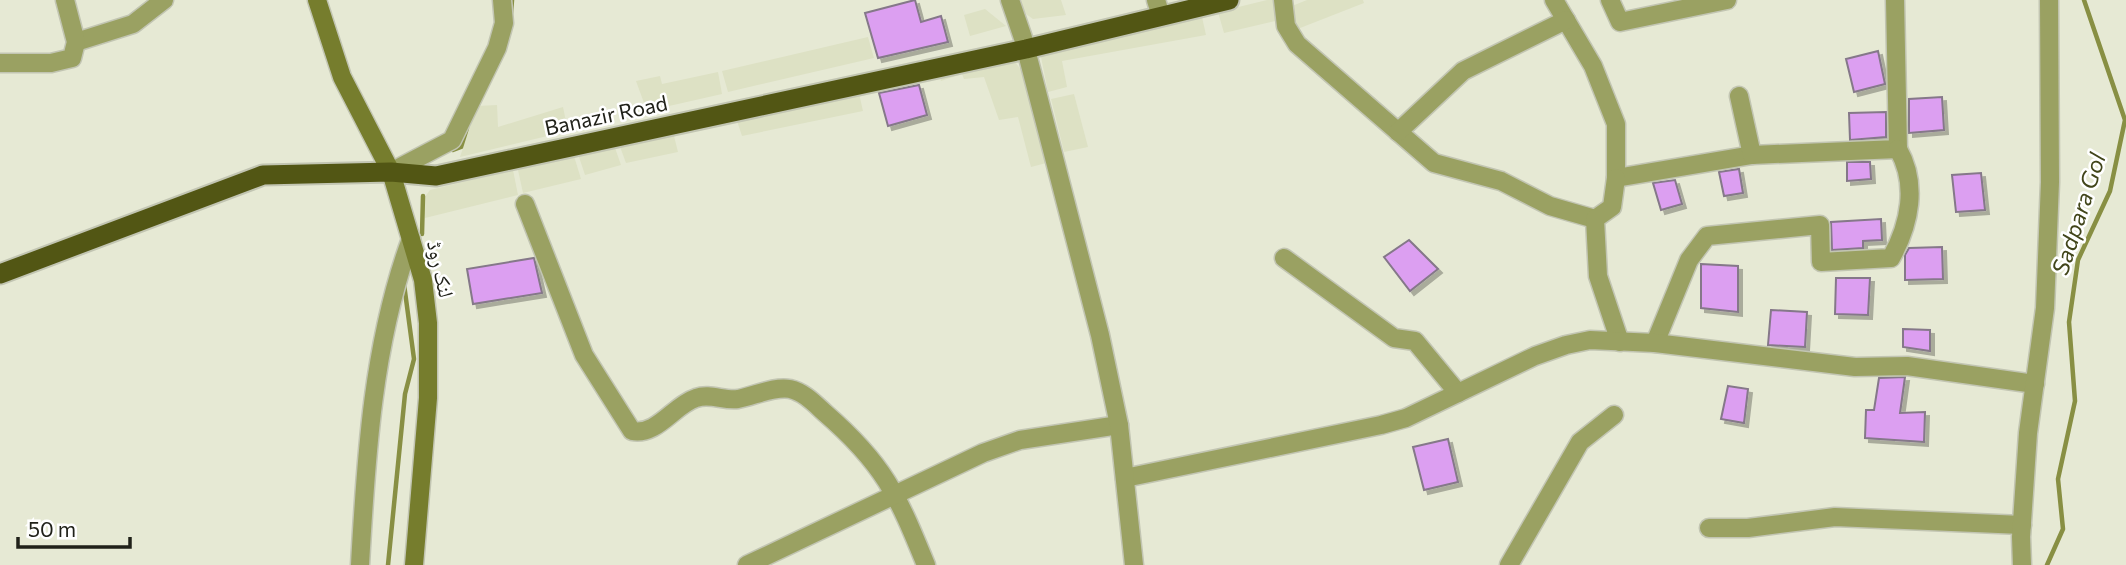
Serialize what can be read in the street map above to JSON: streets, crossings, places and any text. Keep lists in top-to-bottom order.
{
  "streets": {
    "highway": ["Banazir Road"],
    "main road": ["لنک روڈ"]
  },
  "crossings": [
    ["Banazir Road", "لنک روڈ"]
  ],
  "water": ["Sadpara Gol"],
  "scale_bar": "50 m"
}
